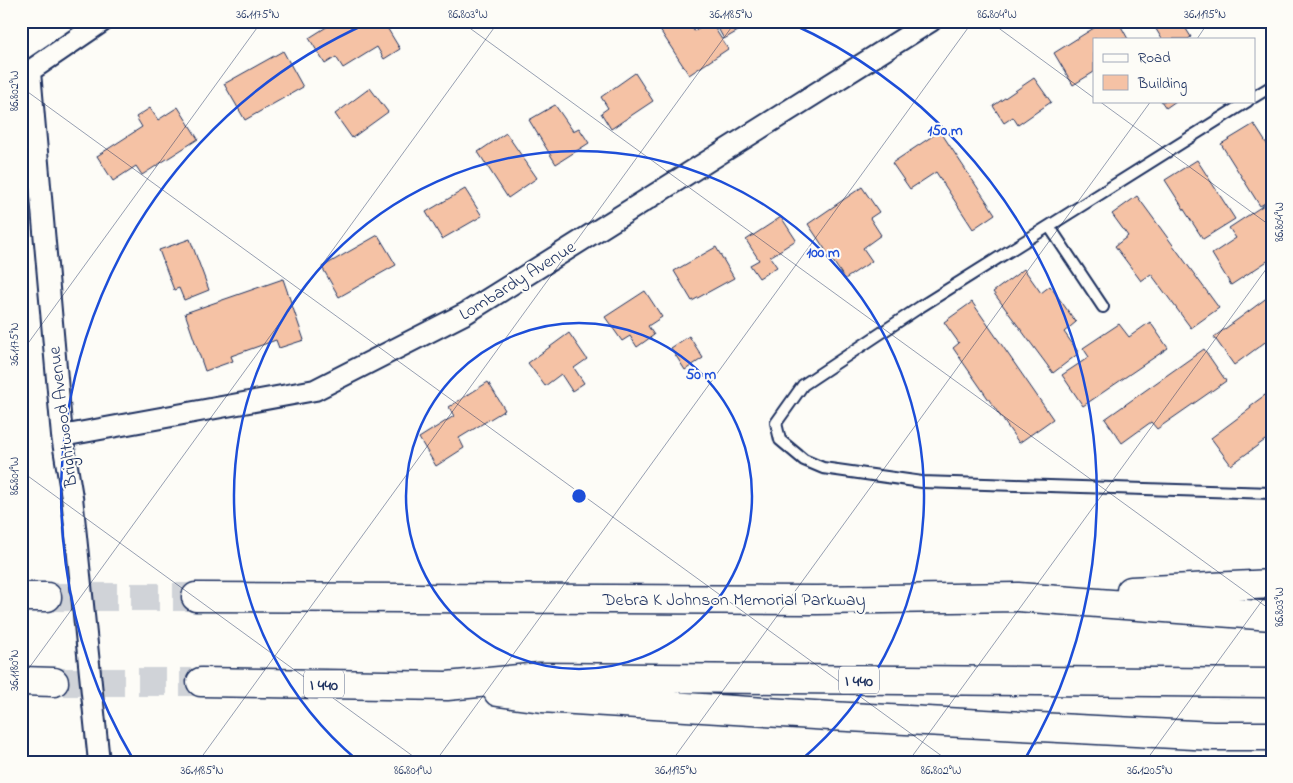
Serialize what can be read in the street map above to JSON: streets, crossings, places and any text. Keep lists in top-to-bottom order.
{
  "streets": {
    "highway": ["Debra K Johnson Memorial Parkway", "I 440"],
    "street": ["Lombardy Avenue", "Brightwood Avenue"]
  },
  "crossings": [
    ["Lombardy Avenue", "Brightwood Avenue"]
  ],
  "legend": ["Road", "Building"],
  "coordinates": [
    "36.1175°N",
    "86.803°W",
    "36.1185°N",
    "86.804°W",
    "36.1195°N",
    "86.802°W",
    "86.801°W",
    "36.1180°N",
    "36.1205°N"
  ],
  "rings": ["150 m", "100 m", "50 m"]
}
